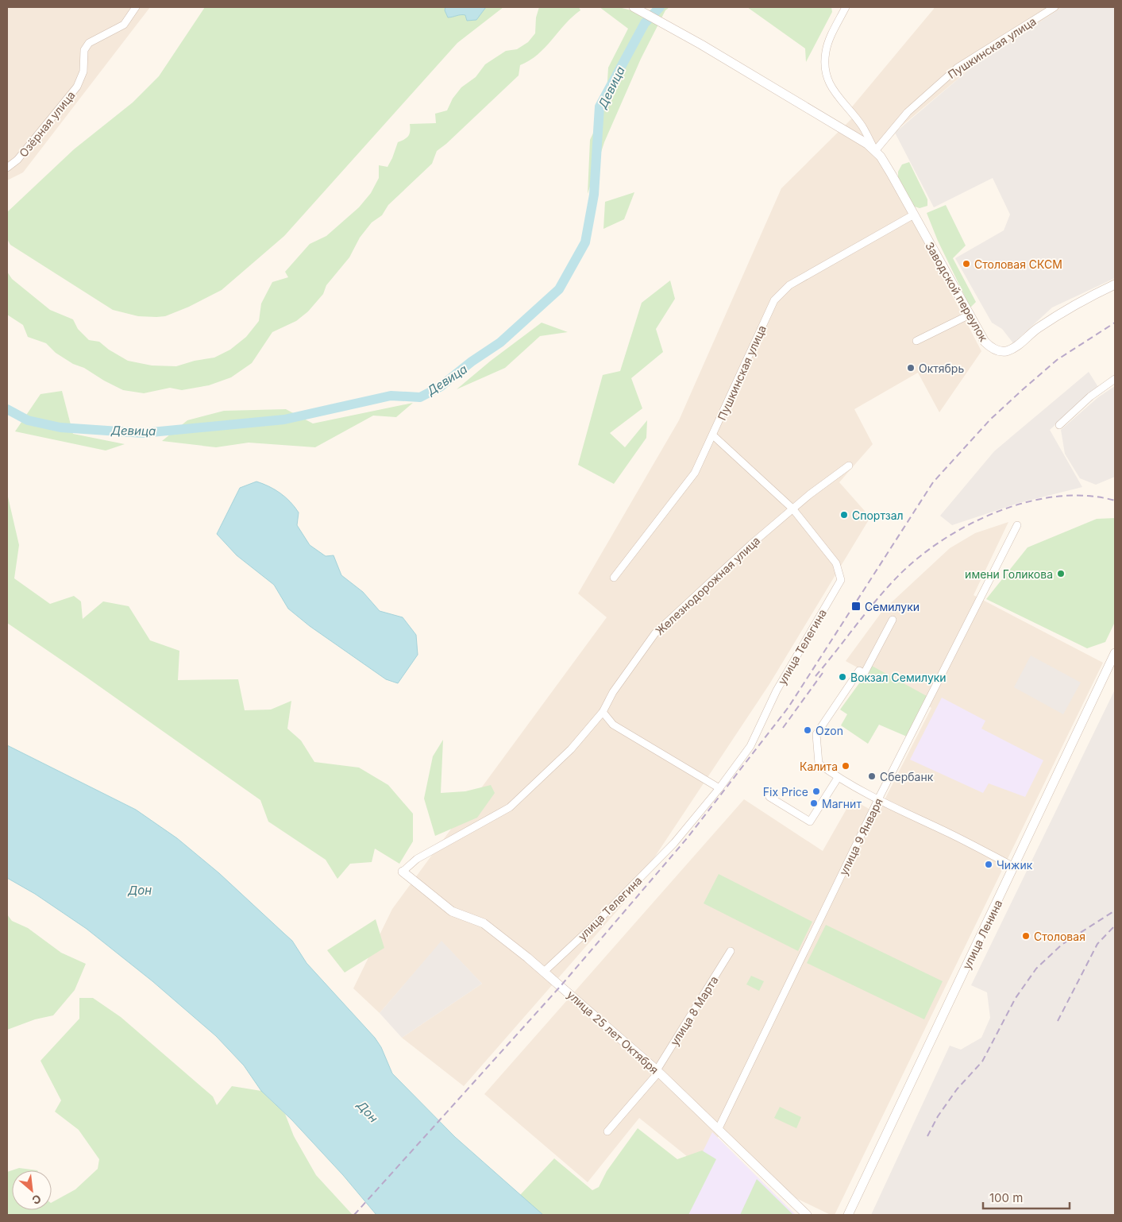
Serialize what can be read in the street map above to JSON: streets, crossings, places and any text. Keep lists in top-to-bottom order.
{
  "streets": {
    "street": [
      "Пушкинская улица",
      "Озёрная улица",
      "Заводской переулок",
      "Железнодорожная улица",
      "улица Телегина",
      "улица 9 Января",
      "улица Ленина",
      "улица 8 Марта",
      "улица 25 лет Октября"
    ]
  },
  "crossings": [
    ["Пушкинская улица", "Заводской переулок"],
    ["Пушкинская улица", "улица Телегина"],
    ["Железнодорожная улица", "улица Телегина"],
    ["Железнодорожная улица", "улица 25 лет Октября"],
    ["улица Телегина", "улица 25 лет Октября"],
    ["улица 9 Января", "улица 25 лет Октября"],
    ["улица 8 Марта", "улица 25 лет Октября"]
  ],
  "water": ["Девица", "Дон"],
  "places": {
    "other": [
      "Столовая СКСМ",
      "Октябрь",
      "Спортзал",
      "имени Голикова",
      "Вокзал Семилуки",
      "Ozon",
      "Калита",
      "Сбербанк",
      "Fix Price",
      "Магнит",
      "Чижик",
      "Столовая"
    ],
    "transit": ["Семилуки"]
  },
  "scale_bar": "100 m",
  "north": "bottom right"
}
